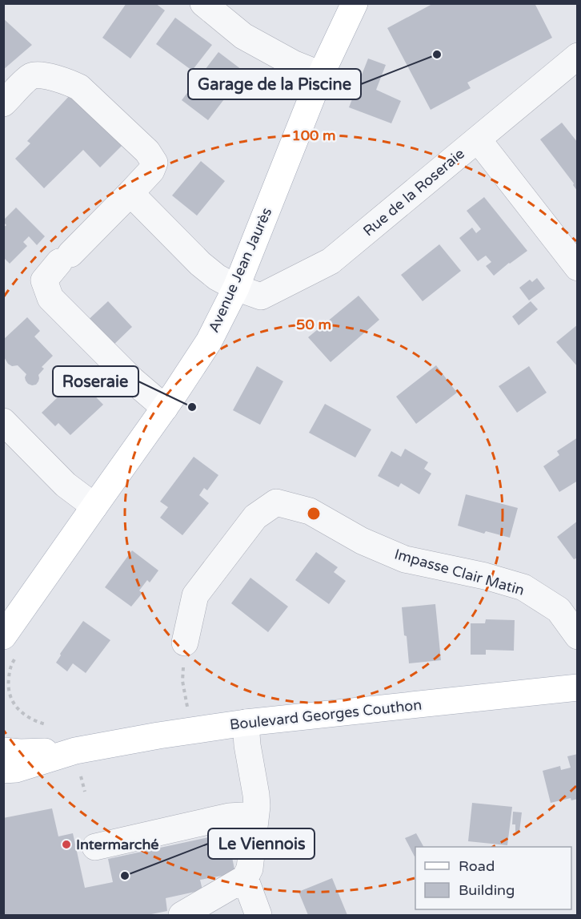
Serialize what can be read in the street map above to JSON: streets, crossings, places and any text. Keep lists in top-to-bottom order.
{
  "streets": {
    "main road": ["Avenue Jean Jaurès", "Boulevard Georges Couthon"],
    "street": ["Rue de la Roseraie", "Impasse Clair Matin"]
  },
  "crossings": [
    ["Rue de la Roseraie", "Avenue Jean Jaurès"]
  ],
  "places": [
    "Garage de la Piscine",
    "Roseraie",
    "Intermarché",
    "Le Viennois"
  ],
  "legend": ["Road", "Building"],
  "rings": ["100 m", "50 m"]
}
